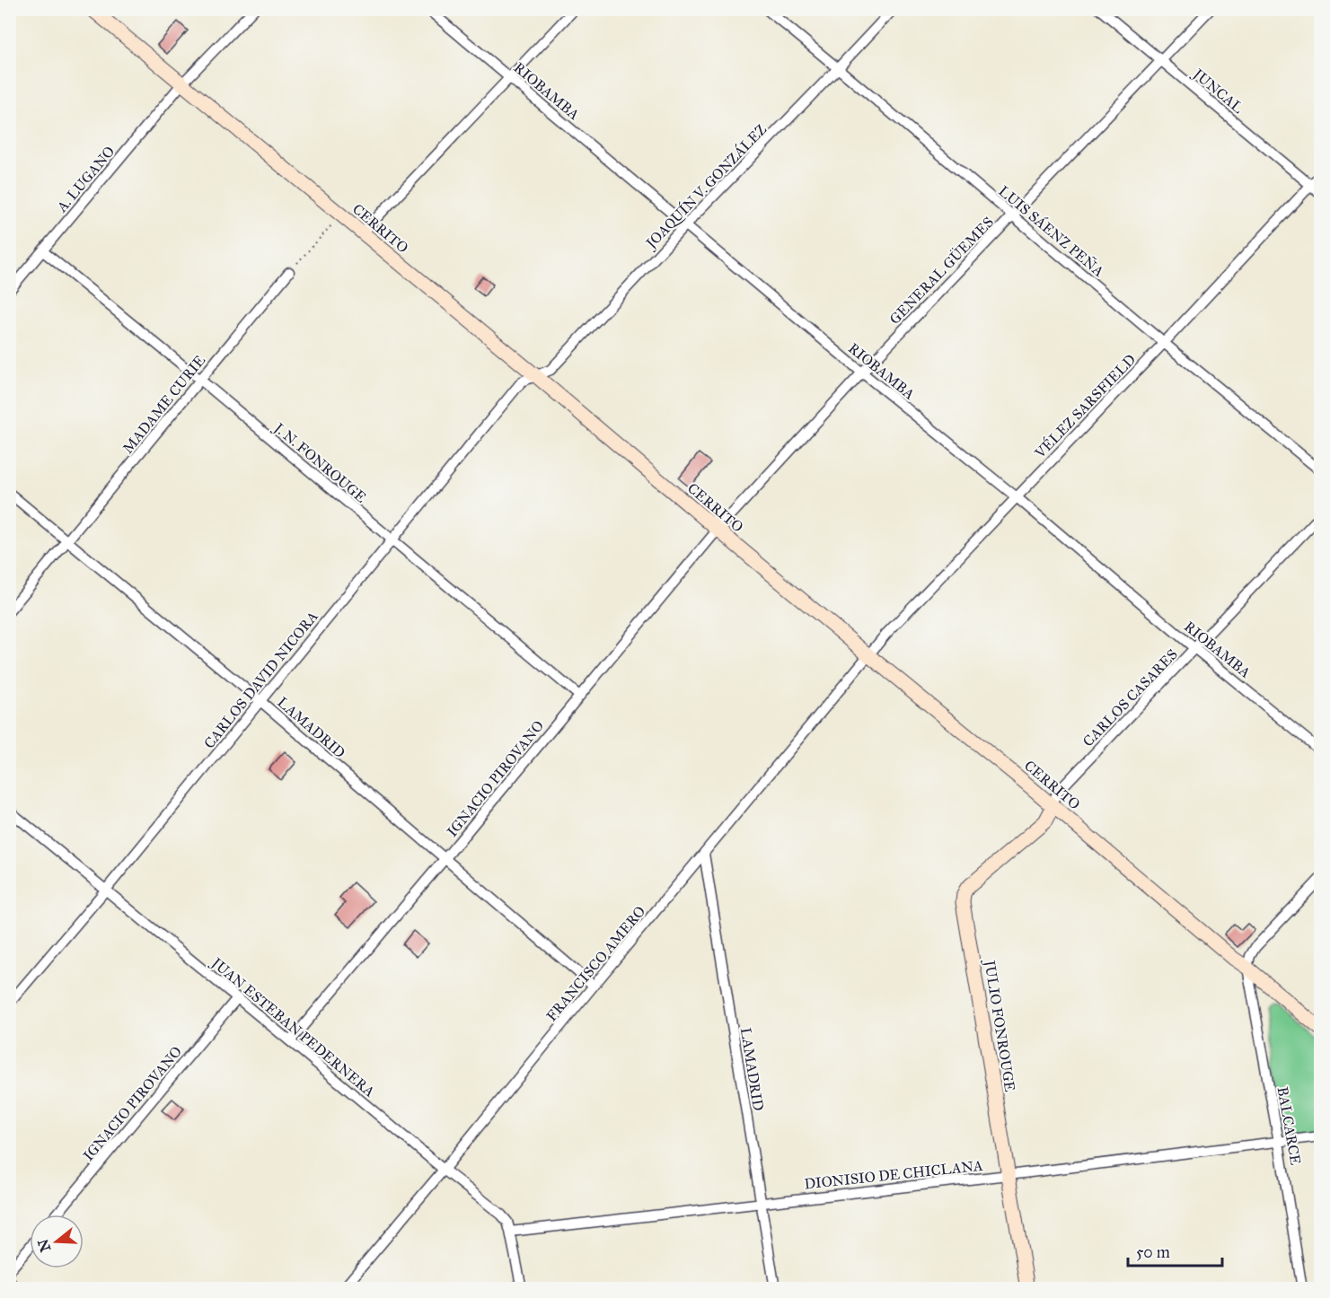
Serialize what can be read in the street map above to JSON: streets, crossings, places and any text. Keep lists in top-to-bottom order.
{
  "streets": {
    "main road": ["CERRITO", "JULIO FONROUGE"],
    "street": [
      "RIOBAMBA",
      "JUNCAL",
      "A. LUGANO",
      "JOAQUÍN V. GONZÁLEZ",
      "LUIS SÁENZ PEÑA",
      "GENERAL GÜEMES",
      "MADAME CURIE",
      "VÉLEZ SARSFIELD",
      "J. N. FONROUGE",
      "CARLOS DAVID NICORA",
      "CARLOS CASARES",
      "LAMADRID",
      "IGNACIO PIROVANO",
      "FRANCISCO AMERO",
      "JUAN ESTEBAN PEDERNERA",
      "BALCARCE",
      "DIONISIO DE CHICLANA"
    ]
  },
  "crossings": [
    ["RIOBAMBA", "JOAQUÍN V. GONZÁLEZ"],
    ["RIOBAMBA", "GENERAL GÜEMES"],
    ["RIOBAMBA", "VÉLEZ SARSFIELD"],
    ["RIOBAMBA", "CARLOS CASARES"],
    ["JUNCAL", "GENERAL GÜEMES"],
    ["JUNCAL", "VÉLEZ SARSFIELD"],
    ["A. LUGANO", "CERRITO"],
    ["A. LUGANO", "J. N. FONROUGE"],
    ["JOAQUÍN V. GONZÁLEZ", "CERRITO"],
    ["JOAQUÍN V. GONZÁLEZ", "LUIS SÁENZ PEÑA"],
    ["JOAQUÍN V. GONZÁLEZ", "CARLOS DAVID NICORA"],
    ["CERRITO", "GENERAL GÜEMES"],
    ["CERRITO", "VÉLEZ SARSFIELD"],
    ["CERRITO", "CARLOS DAVID NICORA"],
    ["CERRITO", "CARLOS CASARES"],
    ["CERRITO", "IGNACIO PIROVANO"],
    ["CERRITO", "FRANCISCO AMERO"],
    ["CERRITO", "JULIO FONROUGE"],
    ["CERRITO", "BALCARCE"],
    ["LUIS SÁENZ PEÑA", "GENERAL GÜEMES"],
    ["LUIS SÁENZ PEÑA", "VÉLEZ SARSFIELD"],
    ["GENERAL GÜEMES", "IGNACIO PIROVANO"],
    ["MADAME CURIE", "J. N. FONROUGE"],
    ["MADAME CURIE", "LAMADRID"],
    ["VÉLEZ SARSFIELD", "FRANCISCO AMERO"],
    ["J. N. FONROUGE", "CARLOS DAVID NICORA"],
    ["J. N. FONROUGE", "IGNACIO PIROVANO"],
    ["CARLOS DAVID NICORA", "LAMADRID"],
    ["CARLOS DAVID NICORA", "JUAN ESTEBAN PEDERNERA"],
    ["CARLOS CASARES", "JULIO FONROUGE"],
    ["LAMADRID", "IGNACIO PIROVANO"],
    ["LAMADRID", "FRANCISCO AMERO"],
    ["LAMADRID", "DIONISIO DE CHICLANA"],
    ["IGNACIO PIROVANO", "JUAN ESTEBAN PEDERNERA"],
    ["FRANCISCO AMERO", "JUAN ESTEBAN PEDERNERA"],
    ["JULIO FONROUGE", "DIONISIO DE CHICLANA"],
    ["JUAN ESTEBAN PEDERNERA", "DIONISIO DE CHICLANA"],
    ["BALCARCE", "DIONISIO DE CHICLANA"]
  ],
  "scale_bar": "50 m",
  "north": "left"
}
